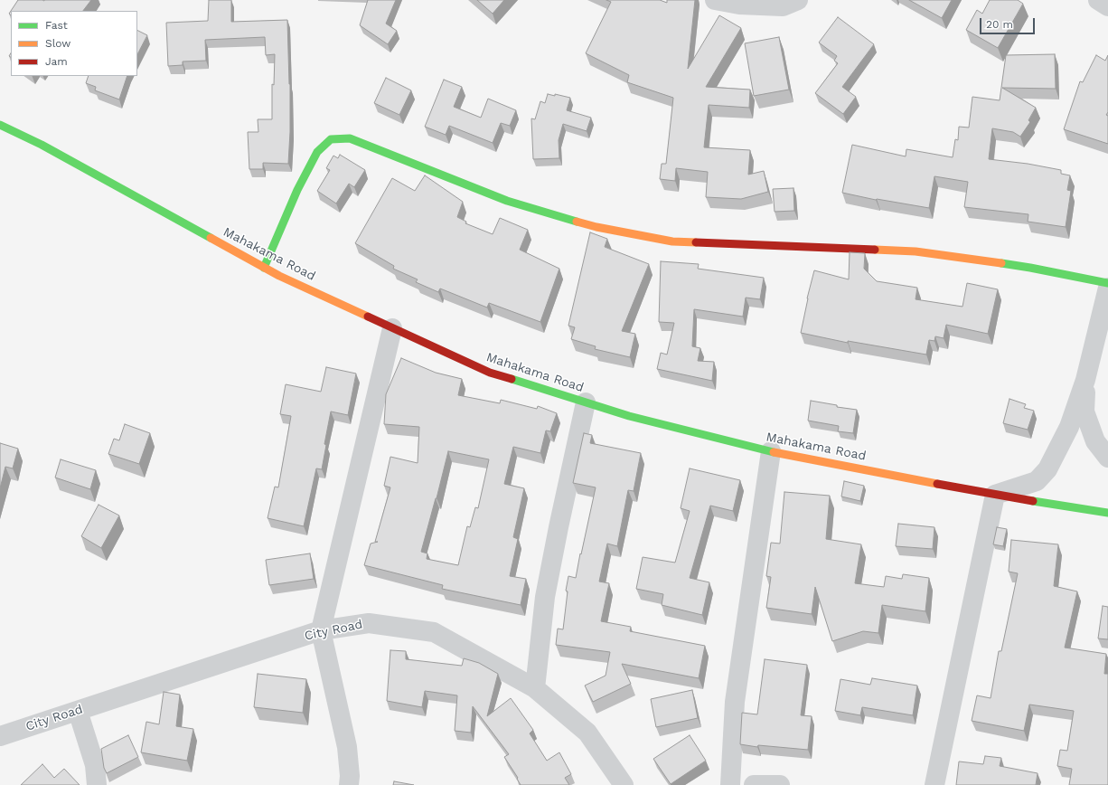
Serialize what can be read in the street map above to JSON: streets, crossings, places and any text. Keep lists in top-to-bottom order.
{
  "streets": {
    "street": ["Mahakama Road", "City Road"]
  },
  "legend": ["Fast", "Slow", "Jam"],
  "scale_bar": "20 m"
}
